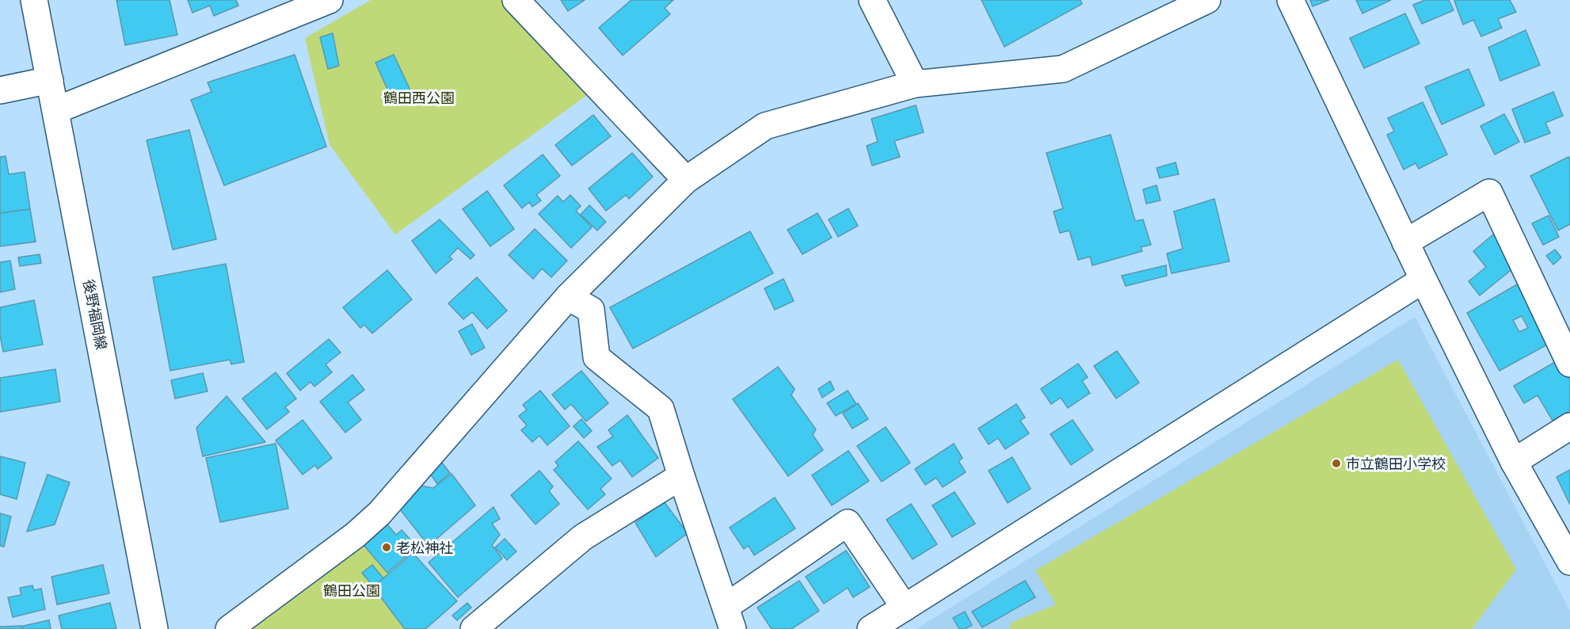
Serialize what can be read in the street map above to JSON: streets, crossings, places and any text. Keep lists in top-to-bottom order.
{
  "streets": {
    "street": ["後野福岡線"]
  },
  "parks": ["鶴田西公園", "鶴田公園"],
  "places": ["市立鶴田小学校", "老松神社"]
}
